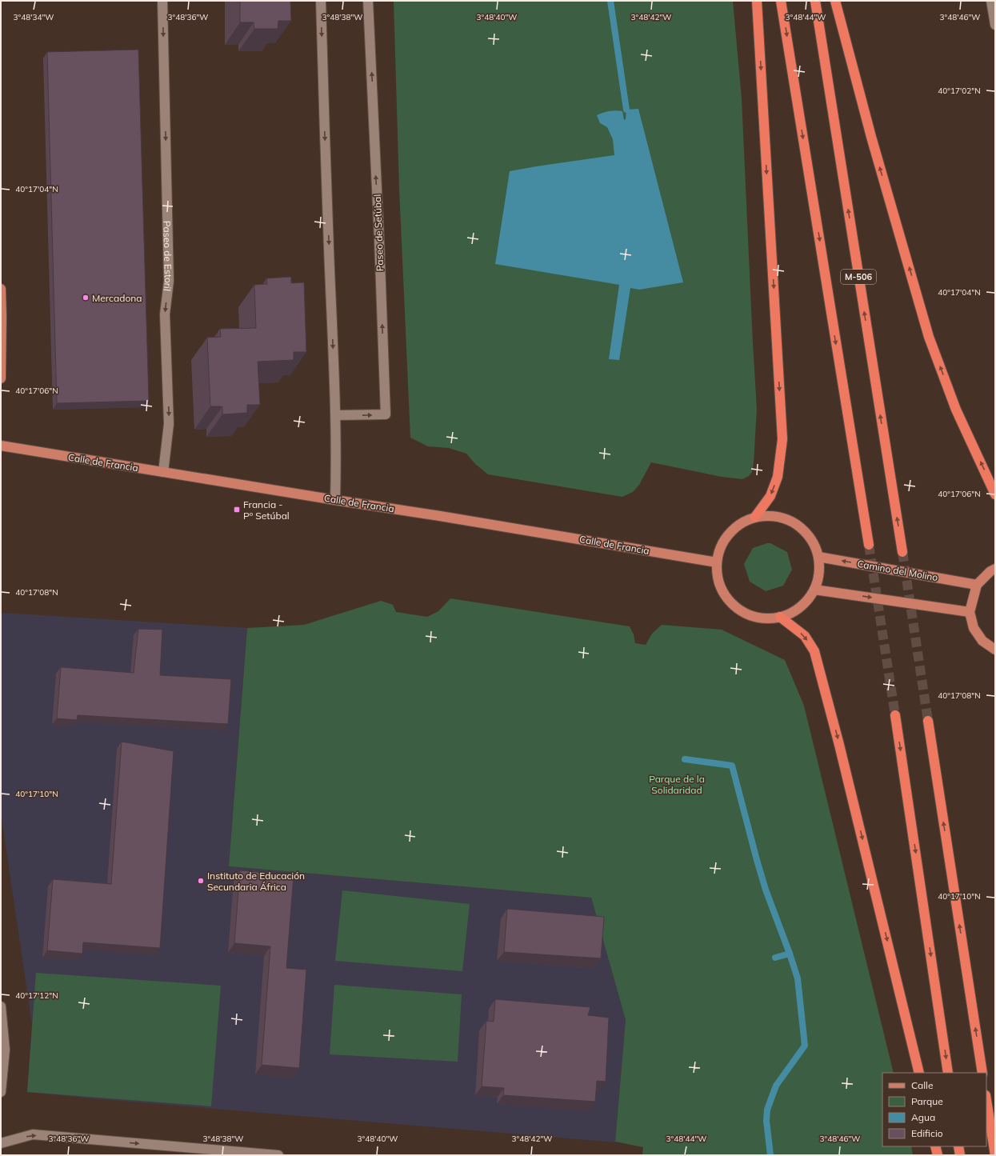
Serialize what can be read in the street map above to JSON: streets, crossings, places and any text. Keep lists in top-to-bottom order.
{
  "streets": {
    "highway": ["M-506"],
    "main road": ["Calle de Francia", "Camino del Molino"],
    "street": ["Paseo de Setúbal", "Paseo de Estoril"]
  },
  "crossings": [
    ["Paseo de Estoril", "Calle de Francia"],
    ["Calle de Francia", "Camino del Molino"]
  ],
  "one_way": ["Paseo de Estoril"],
  "parks": ["Parque de la Solidaridad"],
  "places": {
    "other": ["Mercadona", "Instituto de Educación Secundaria África"],
    "transit": ["Francia - Pº Setúbal"]
  },
  "legend": [
    "Calle",
    "Parque",
    "Agua",
    "Edificio"
  ],
  "coordinates": [
    "3°48'34\"W",
    "3°48'36\"W",
    "3°48'38\"W",
    "3°48'40\"W",
    "3°48'42\"W",
    "3°48'44\"W",
    "3°48'46\"W",
    "40°17'02\"N",
    "40°17'04\"N",
    "40°17'06\"N",
    "40°17'08\"N",
    "40°17'10\"N",
    "40°17'12\"N"
  ]
}
